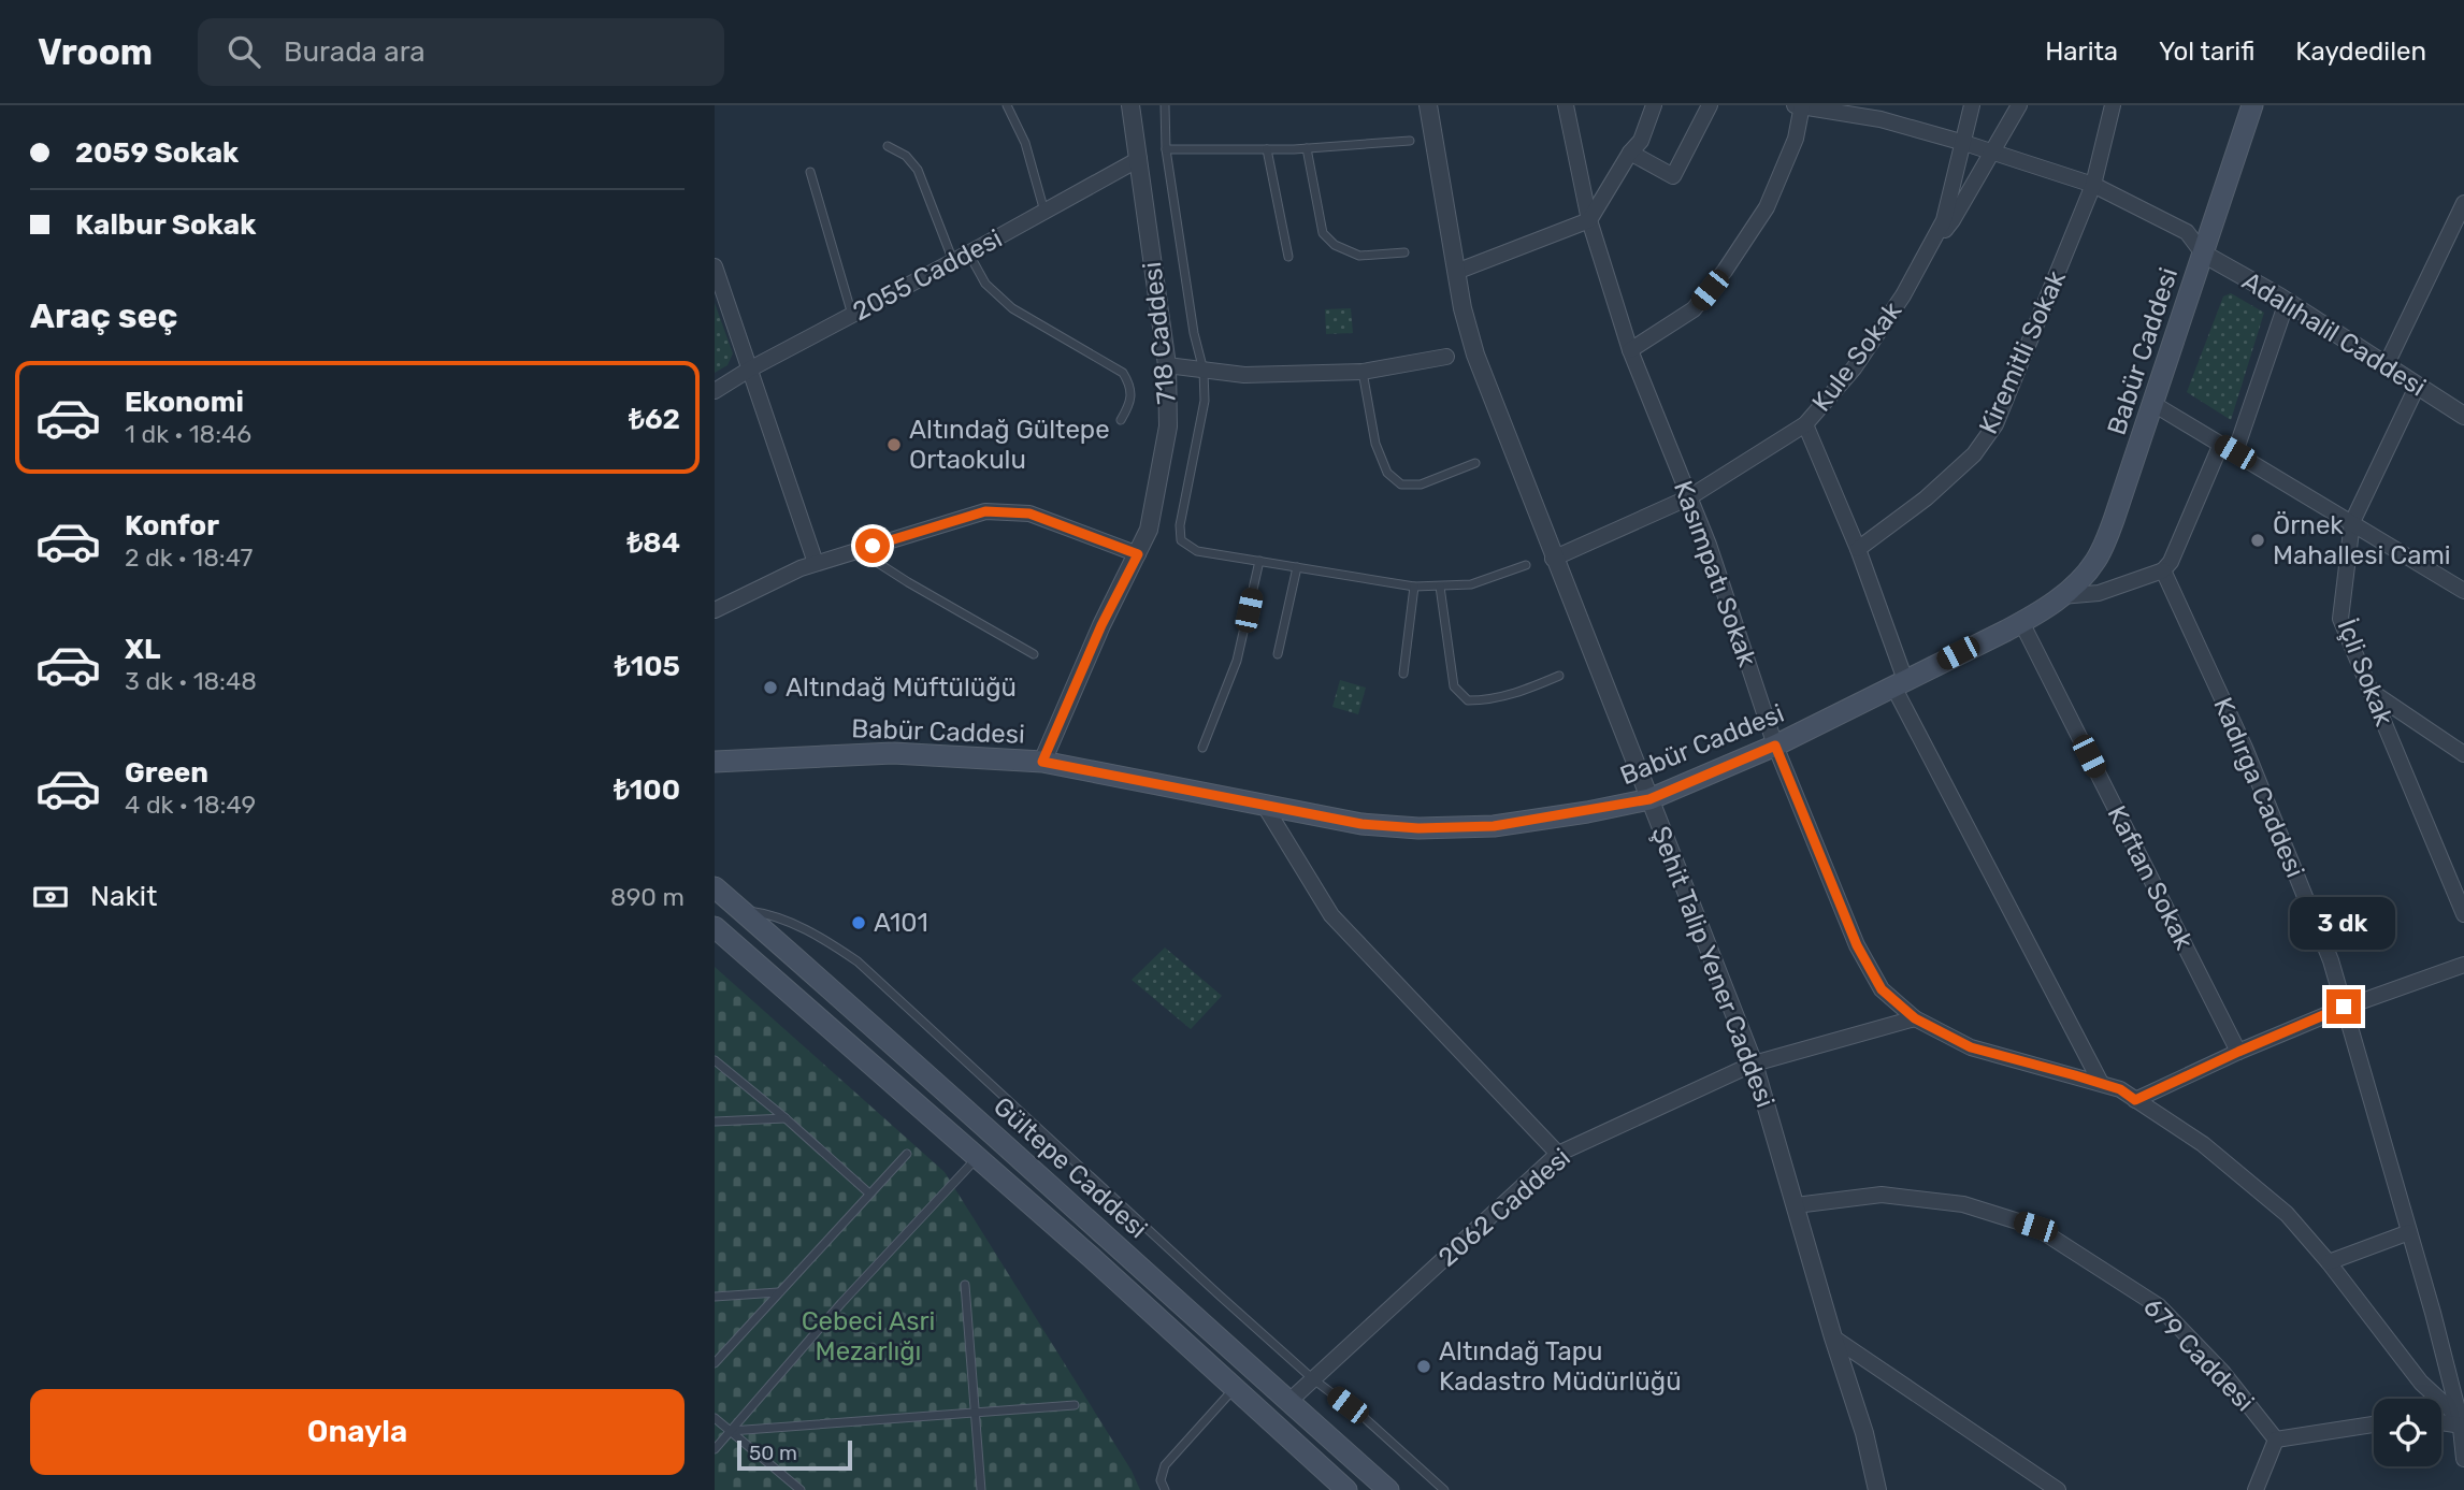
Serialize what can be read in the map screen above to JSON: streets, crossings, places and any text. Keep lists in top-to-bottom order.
{
  "streets": {
    "main road": ["Babür Caddesi", "Gültepe Caddesi"],
    "street": [
      "2055 Caddesi",
      "718 Caddesi",
      "Adalıhalil Caddesi",
      "Kiremitli Sokak",
      "Kule Sokak",
      "Kasımpatı Sokak",
      "İçli Sokak",
      "Kadırga Caddesi",
      "Kaftan Sokak",
      "Şehit Talip Yener Caddesi",
      "2062 Caddesi",
      "679 Caddesi"
    ]
  },
  "crossings": [
    ["2055 Caddesi", "718 Caddesi"],
    ["718 Caddesi", "Babür Caddesi"],
    ["Adalıhalil Caddesi", "Babür Caddesi"],
    ["Adalıhalil Caddesi", "İçli Sokak"],
    ["Babür Caddesi", "Kasımpatı Sokak"],
    ["Babür Caddesi", "Kaftan Sokak"],
    ["Babür Caddesi", "Şehit Talip Yener Caddesi"],
    ["Kule Sokak", "Kasımpatı Sokak"],
    ["Kule Sokak", "Şehit Talip Yener Caddesi"],
    ["Kasımpatı Sokak", "Kadırga Caddesi"],
    ["Kasımpatı Sokak", "2062 Caddesi"],
    ["Şehit Talip Yener Caddesi", "2062 Caddesi"],
    ["Şehit Talip Yener Caddesi", "679 Caddesi"],
    ["Gültepe Caddesi", "2062 Caddesi"]
  ],
  "parks": ["Cebeci Asri Mezarlığı"],
  "places": [
    "Altındağ Gültepe Ortaokulu",
    "Örnek Mahallesi Cami",
    "Altındağ Müftülüğü",
    "A101",
    "Altındağ Tapu Kadastro Müdürlüğü"
  ],
  "scale_bar": "50 m",
  "page": {
    "header": "Vroom",
    "search": "Burada ara",
    "nav": ["Harita", "Yol tarifi", "Kaydedilen"],
    "banner": ["2059 Sokak", "Kalbur Sokak"],
    "heading": "Araç seç",
    "list": [
      {
        "name": "Ekonomi",
        "note": "1 dk · 18:46",
        "value": "₺62"
      },
      {
        "name": "Konfor",
        "note": "2 dk · 18:47",
        "value": "₺84"
      },
      {
        "name": "XL",
        "note": "3 dk · 18:48",
        "value": "₺105"
      },
      {
        "name": "Green",
        "note": "4 dk · 18:49",
        "value": "₺100"
      }
    ],
    "pay": ["Nakit", "890 m"],
    "bubble": "3 dk",
    "buttons": "Onayla",
    "scale": "50 m"
  }
}
